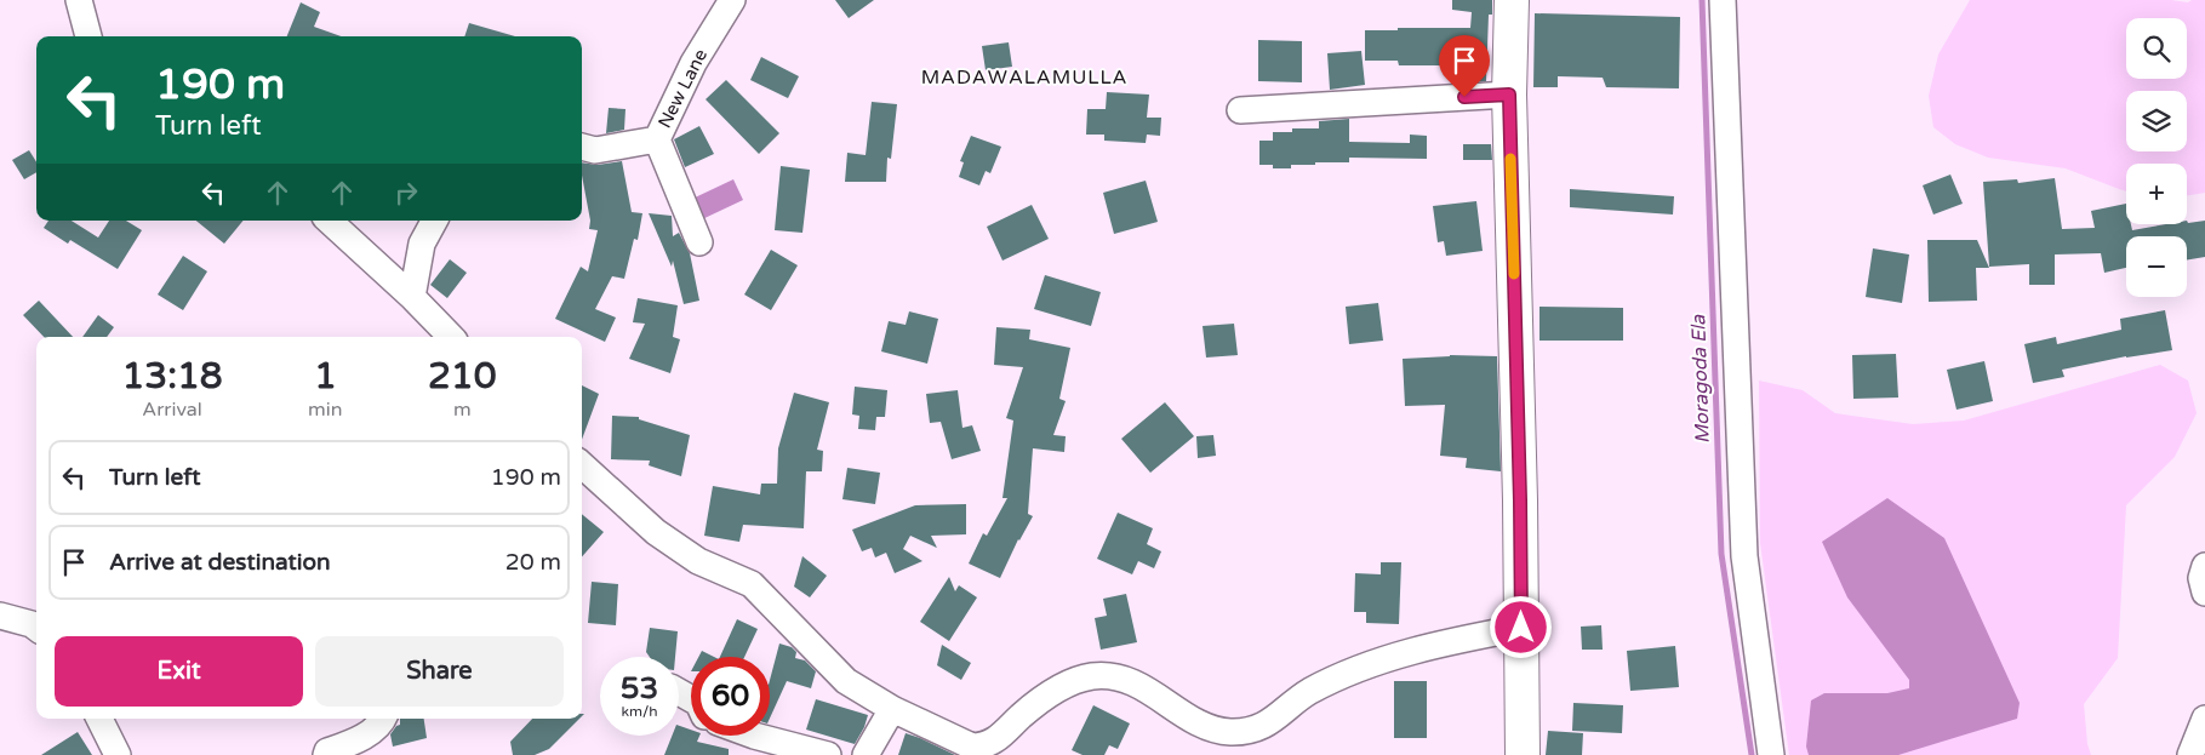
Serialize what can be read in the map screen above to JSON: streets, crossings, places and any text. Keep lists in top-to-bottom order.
{
  "streets": {
    "street": ["New Lane"]
  },
  "districts": ["MADAWALAMULLA"],
  "water": ["Moragoda Ela"],
  "page": {
    "map_buttons": ["+", "−"],
    "turn": ["190 m", "Turn left"],
    "eta": [
      "13:18",
      "Arrival",
      "1",
      "min",
      "210",
      "m"
    ],
    "list": [
      {
        "name": "Turn left",
        "value": "190 m"
      },
      {
        "name": "Arrive at destination",
        "value": "20 m"
      }
    ],
    "buttons": ["Exit", "Share"],
    "speed": "53 km/h",
    "limit": "60"
  }
}
